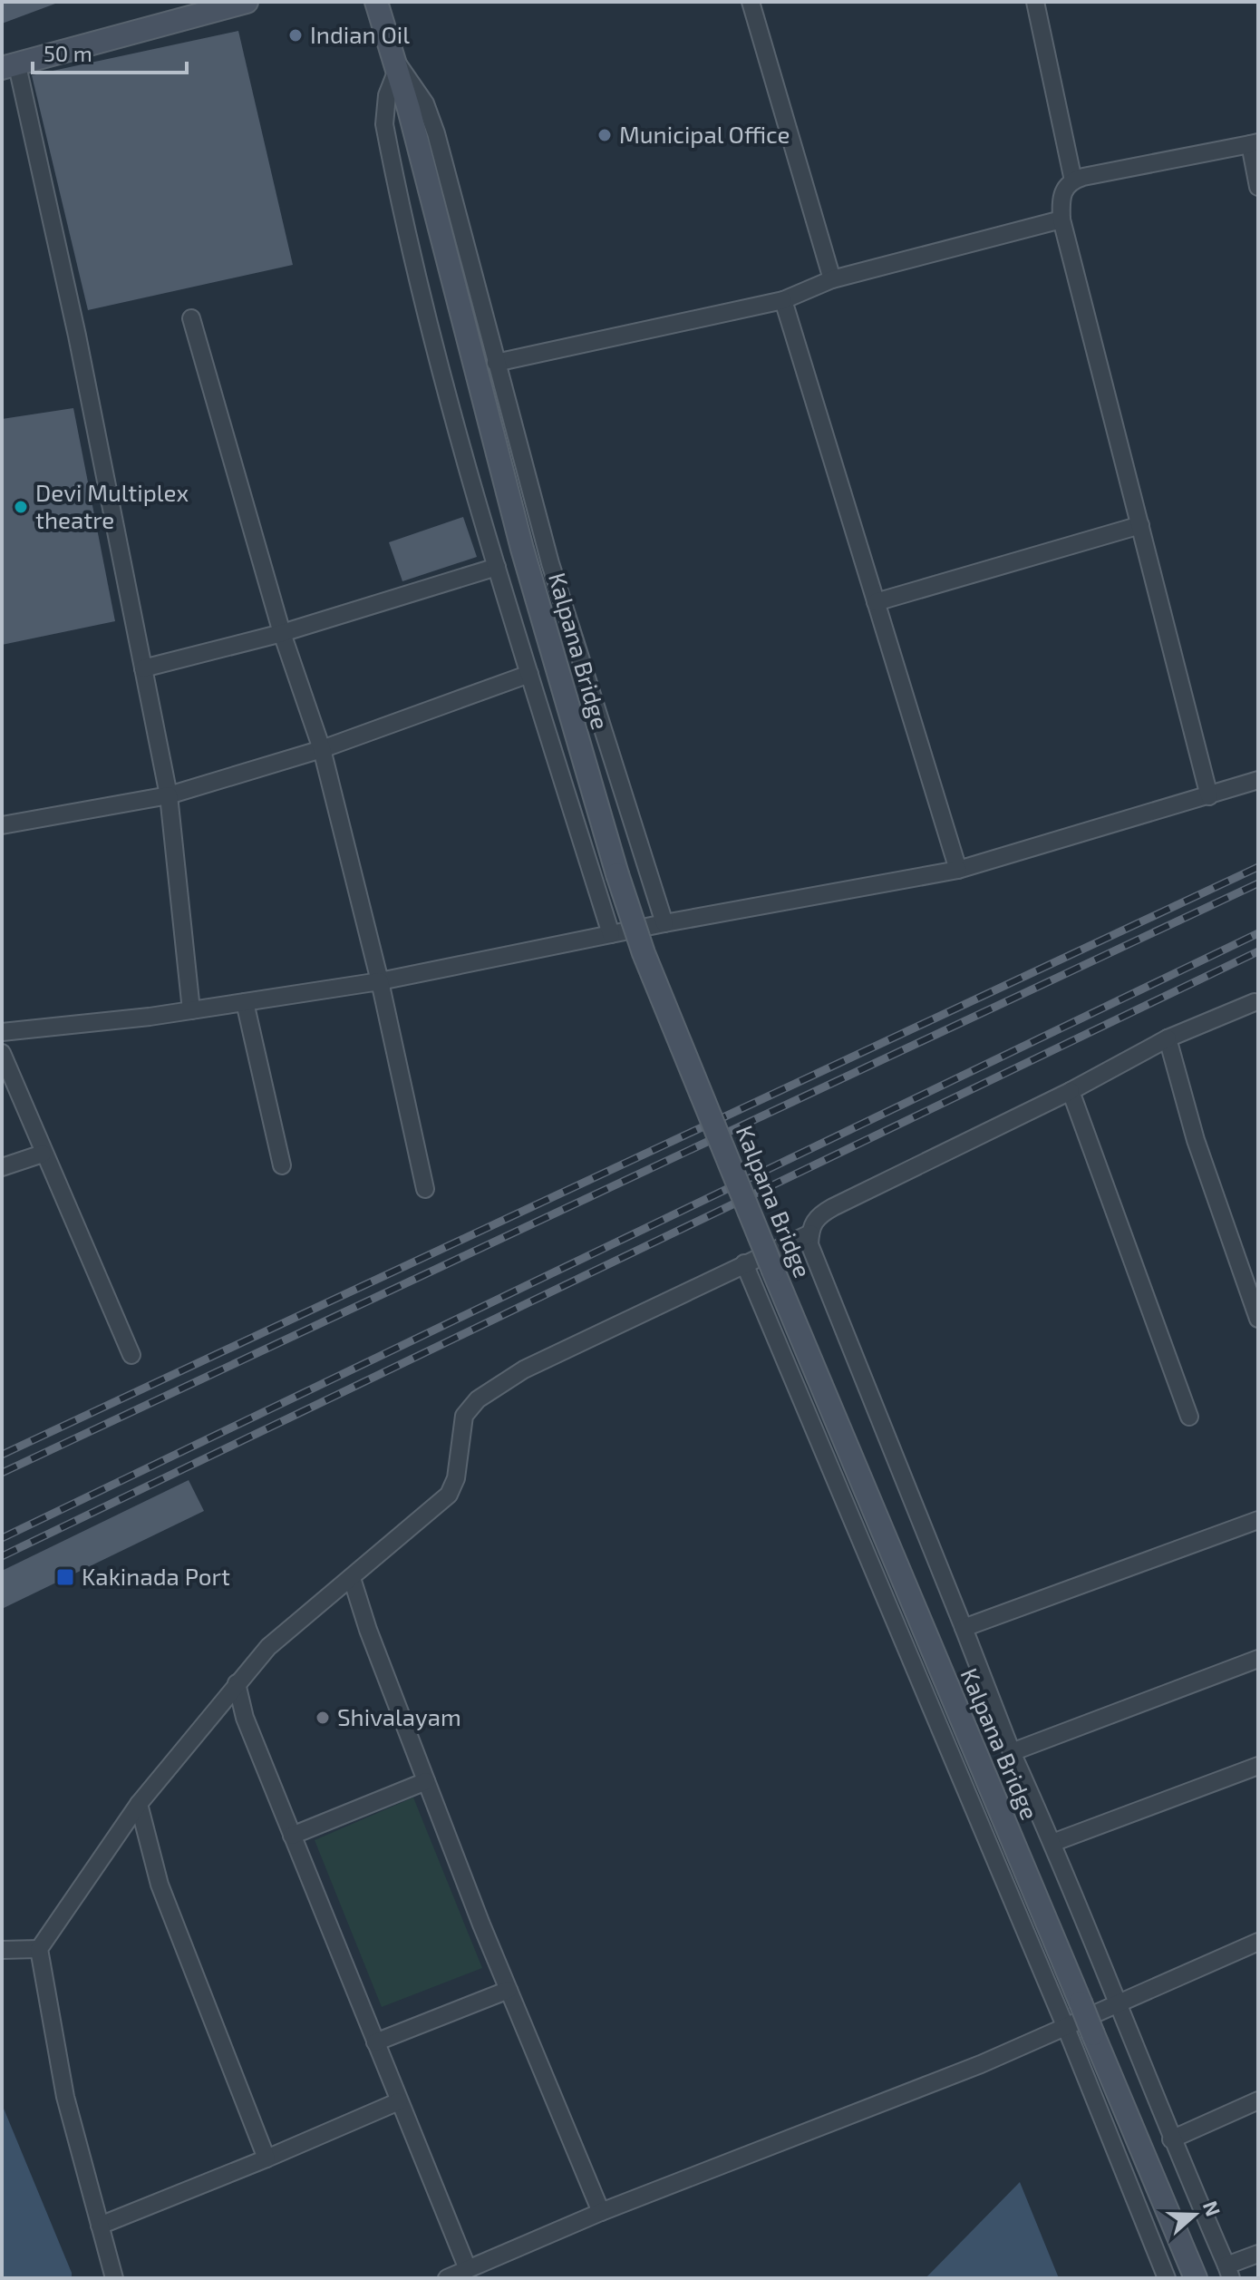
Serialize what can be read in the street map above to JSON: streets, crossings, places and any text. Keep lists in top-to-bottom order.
{
  "streets": {
    "main road": ["Kalpana Bridge"]
  },
  "places": {
    "other": [
      "Indian Oil",
      "Municipal Office",
      "Devi Multiplex theatre",
      "Shivalayam"
    ],
    "transit": ["Kakinada Port"]
  },
  "scale_bar": "50 m",
  "north": "right"
}
